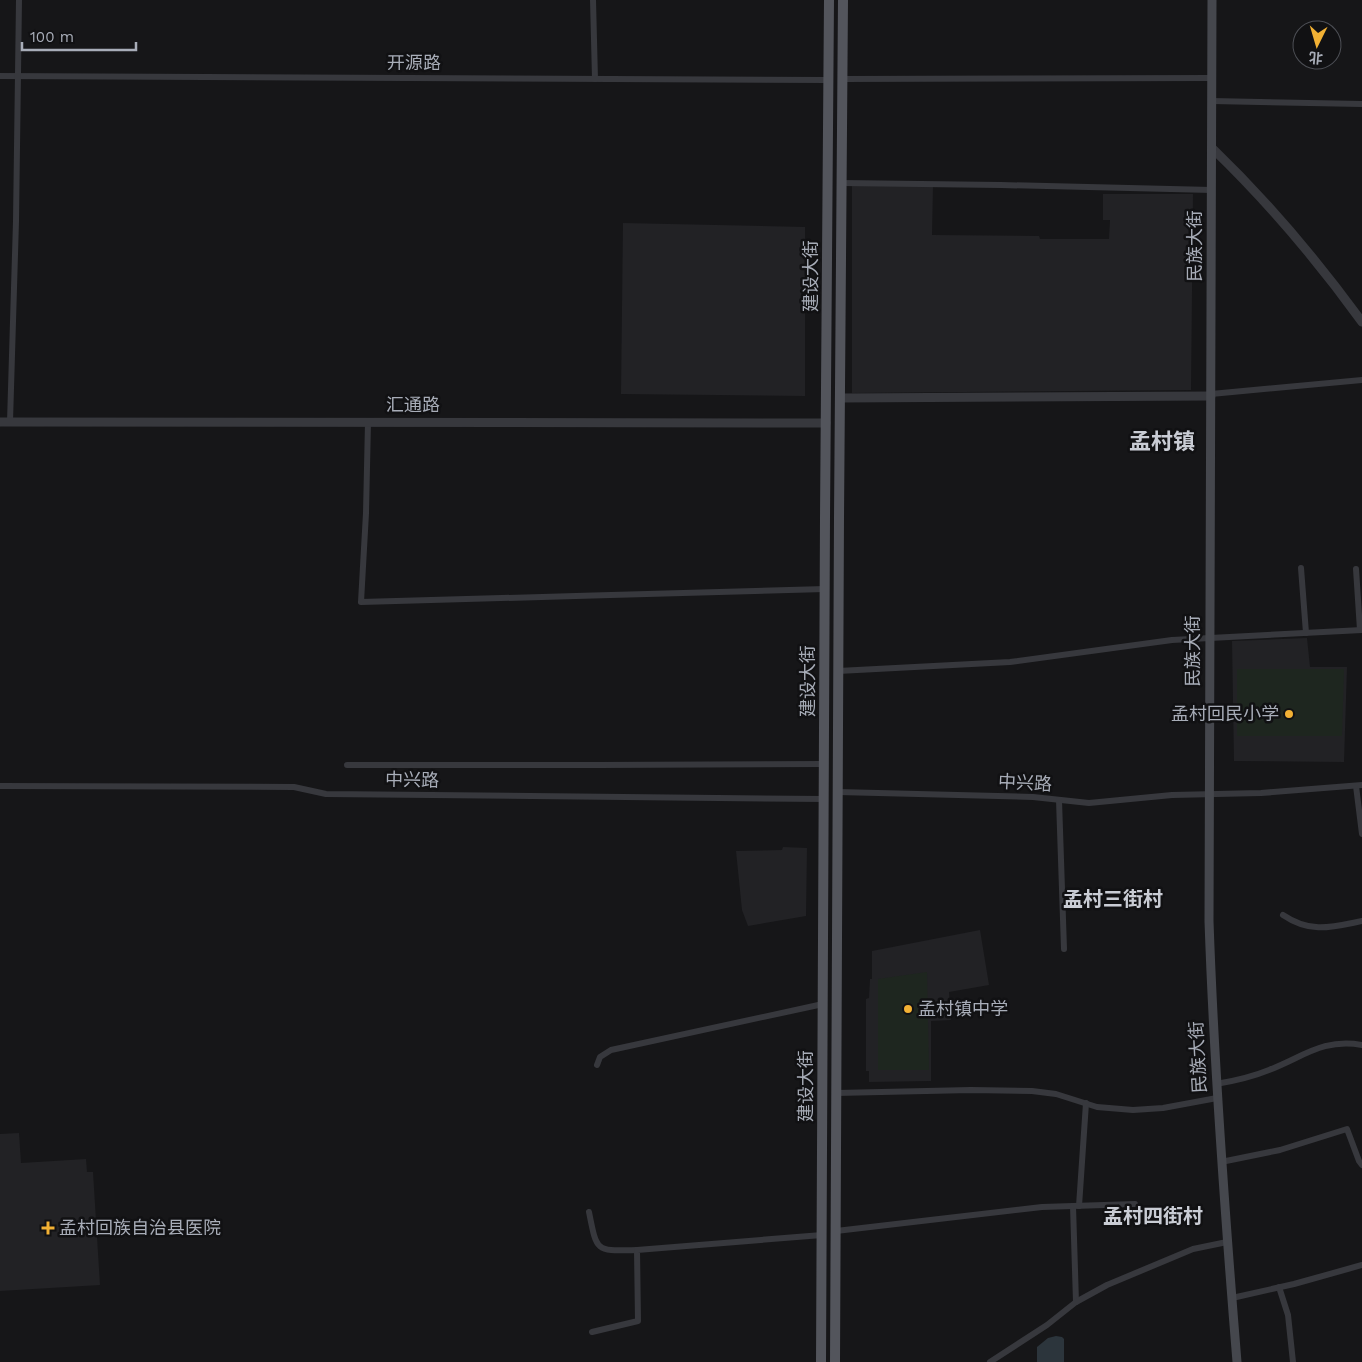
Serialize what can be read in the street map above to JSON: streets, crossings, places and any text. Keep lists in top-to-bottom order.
{
  "streets": {
    "main road": ["民族大街", "建设大街"],
    "street": ["开源路", "汇通路", "中兴路"]
  },
  "crossings": [
    ["开源路", "建设大街"],
    ["民族大街", "中兴路"],
    ["建设大街", "汇通路"],
    ["建设大街", "中兴路"]
  ],
  "districts": ["孟村镇", "孟村三街村", "孟村四街村"],
  "places": {
    "other": ["孟村回民小学", "孟村镇中学"],
    "health": ["孟村回族自治县医院"]
  },
  "scale_bar": "100 m",
  "north": "bottom"
}
